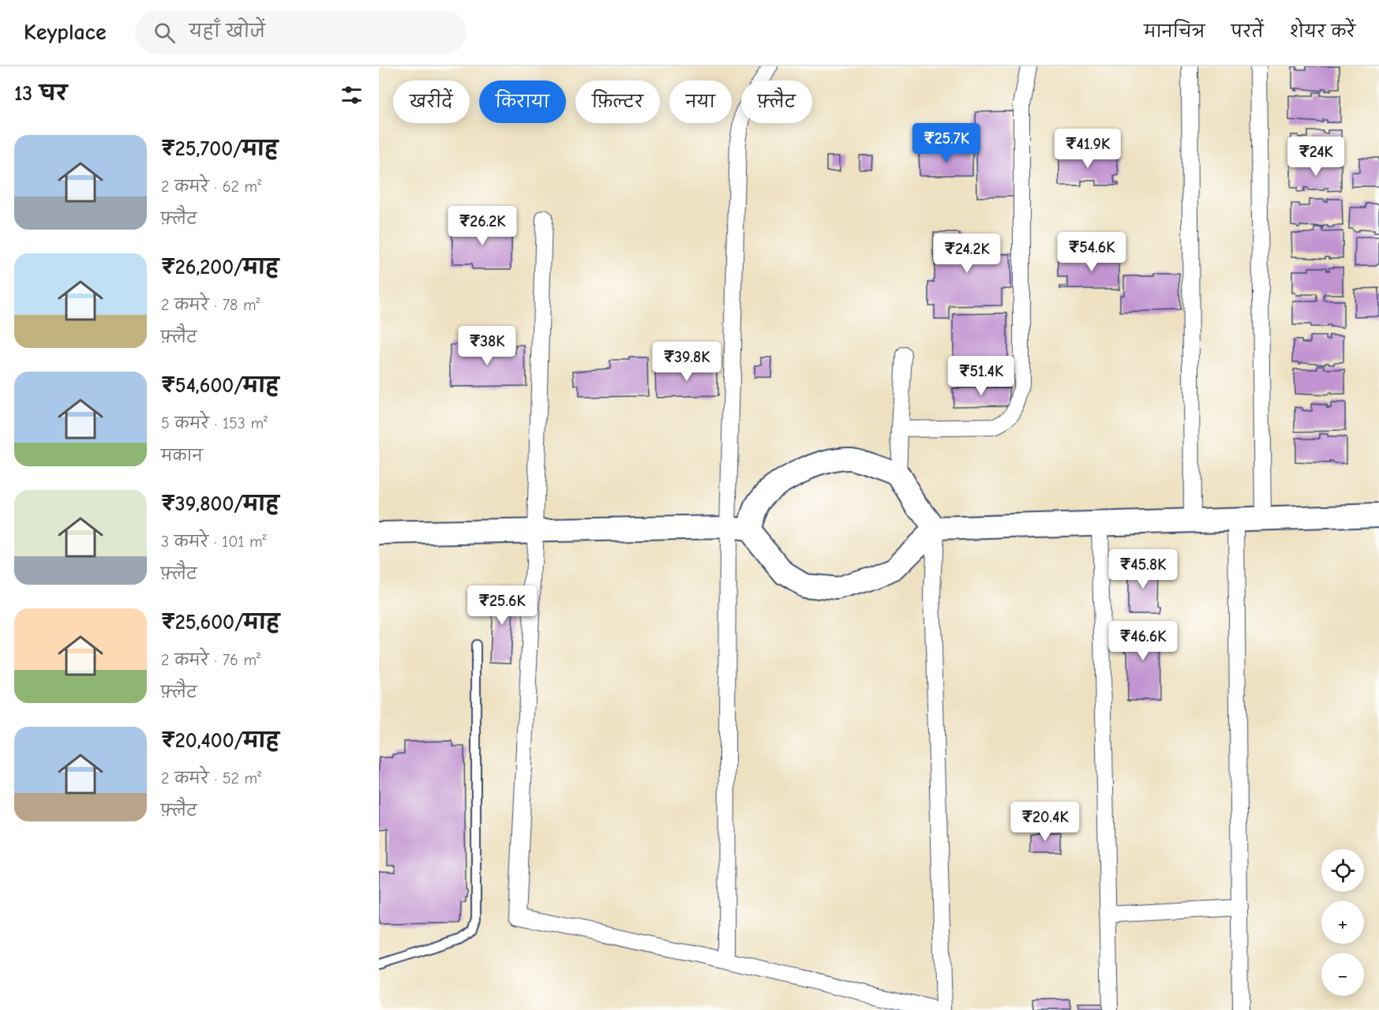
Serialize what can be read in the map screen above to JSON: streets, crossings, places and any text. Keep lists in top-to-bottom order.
{
  "page": {
    "header": "Keyplace",
    "search": "यहाँ खोजें",
    "nav": ["मानचित्र", "परतें", "शेयर करें"],
    "heading": "13 घर",
    "chip": [
      "खरीदें",
      "किराया",
      "फ़िल्टर",
      "नया",
      "फ़्लैट"
    ],
    "list": [
      {
        "name": "₹25,700/माह",
        "note": "2 कमरे · 62 m² · फ़्लैट"
      },
      {
        "name": "₹26,200/माह",
        "note": "2 कमरे · 78 m² · फ़्लैट"
      },
      {
        "name": "₹54,600/माह",
        "note": "5 कमरे · 153 m² · मकान"
      },
      {
        "name": "₹39,800/माह",
        "note": "3 कमरे · 101 m² · फ़्लैट"
      },
      {
        "name": "₹25,600/माह",
        "note": "2 कमरे · 76 m² · फ़्लैट"
      },
      {
        "name": "₹20,400/माह",
        "note": "2 कमरे · 52 m² · फ़्लैट"
      }
    ],
    "price": [
      "₹25.7K",
      "₹41.9K",
      "₹24K",
      "₹26.2K",
      "₹54.6K",
      "₹24.2K",
      "₹38K",
      "₹39.8K",
      "₹51.4K",
      "₹45.8K",
      "₹25.6K",
      "₹46.6K",
      "₹20.4K"
    ],
    "map_buttons": ["+", "−"]
  }
}
